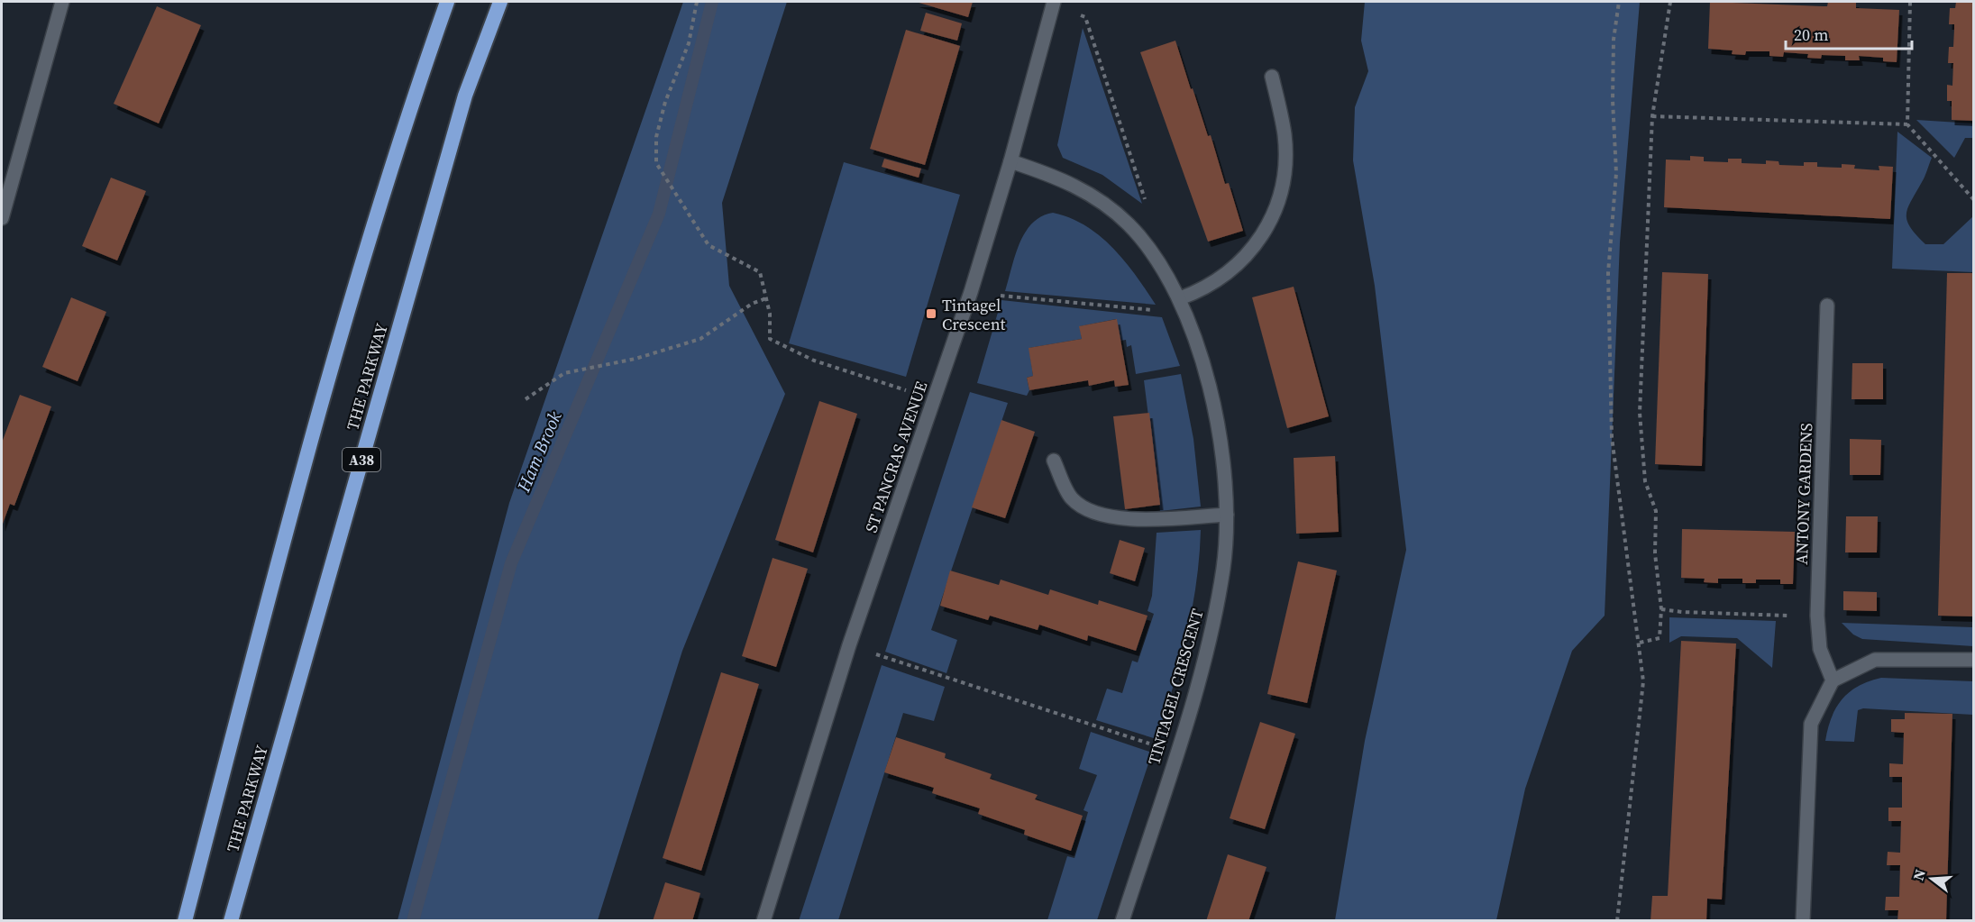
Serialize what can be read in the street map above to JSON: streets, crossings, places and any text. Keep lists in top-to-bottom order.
{
  "streets": {
    "highway": ["THE PARKWAY", "A38"],
    "street": ["ST PANCRAS AVENUE", "ANTONY GARDENS", "TINTAGEL CRESCENT"]
  },
  "crossings": [
    ["ST PANCRAS AVENUE", "TINTAGEL CRESCENT"]
  ],
  "water": ["Ham Brook"],
  "places": {
    "transit": ["Tintagel Crescent"]
  },
  "scale_bar": "20 m",
  "north": "left"
}
